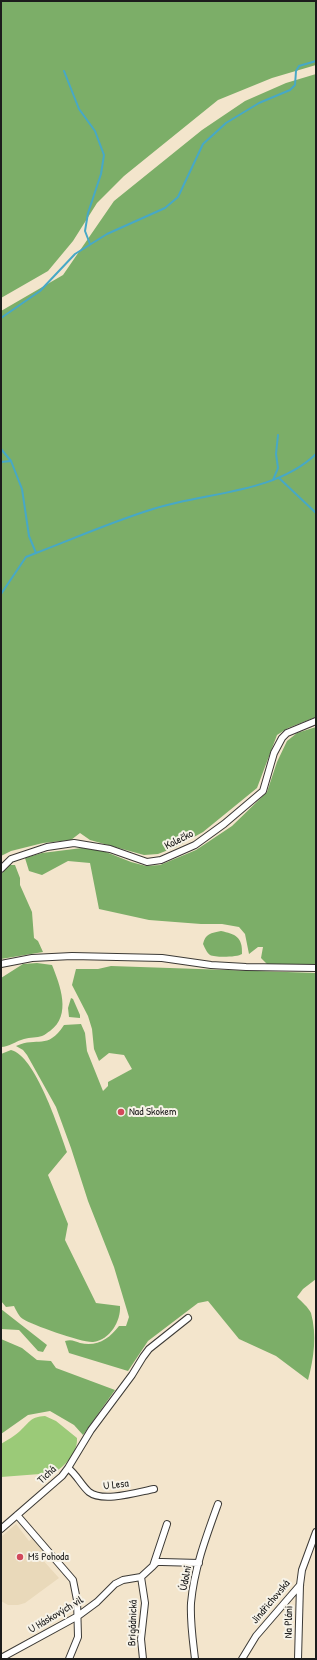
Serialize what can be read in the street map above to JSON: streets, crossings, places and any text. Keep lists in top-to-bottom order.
{
  "streets": {
    "street": [
      "Kolečko",
      "Tichá",
      "U Lesa",
      "Údolní",
      "Jindřichovská",
      "U Háskových vil",
      "Na Pláni",
      "Brigádnická"
    ]
  },
  "crossings": [
    ["Tichá", "U Lesa"],
    ["Jindřichovská", "Na Pláni"],
    ["U Háskových vil", "Brigádnická"]
  ],
  "places": ["Nad Skokem", "Mš Pohoda"]
}
